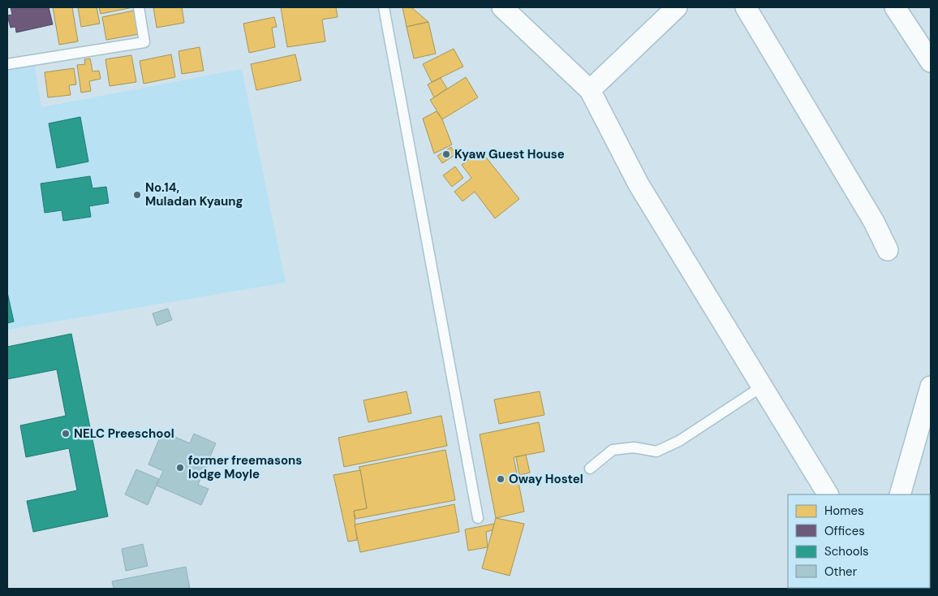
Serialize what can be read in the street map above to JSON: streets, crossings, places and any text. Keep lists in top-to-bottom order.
{
  "places": [
    "Kyaw Guest House",
    "No.14, Muladan Kyaung",
    "NELC Preeschool",
    "former freemasons lodge Moyle",
    "Oway Hostel"
  ],
  "legend": [
    "Homes",
    "Offices",
    "Schools",
    "Other"
  ]
}
